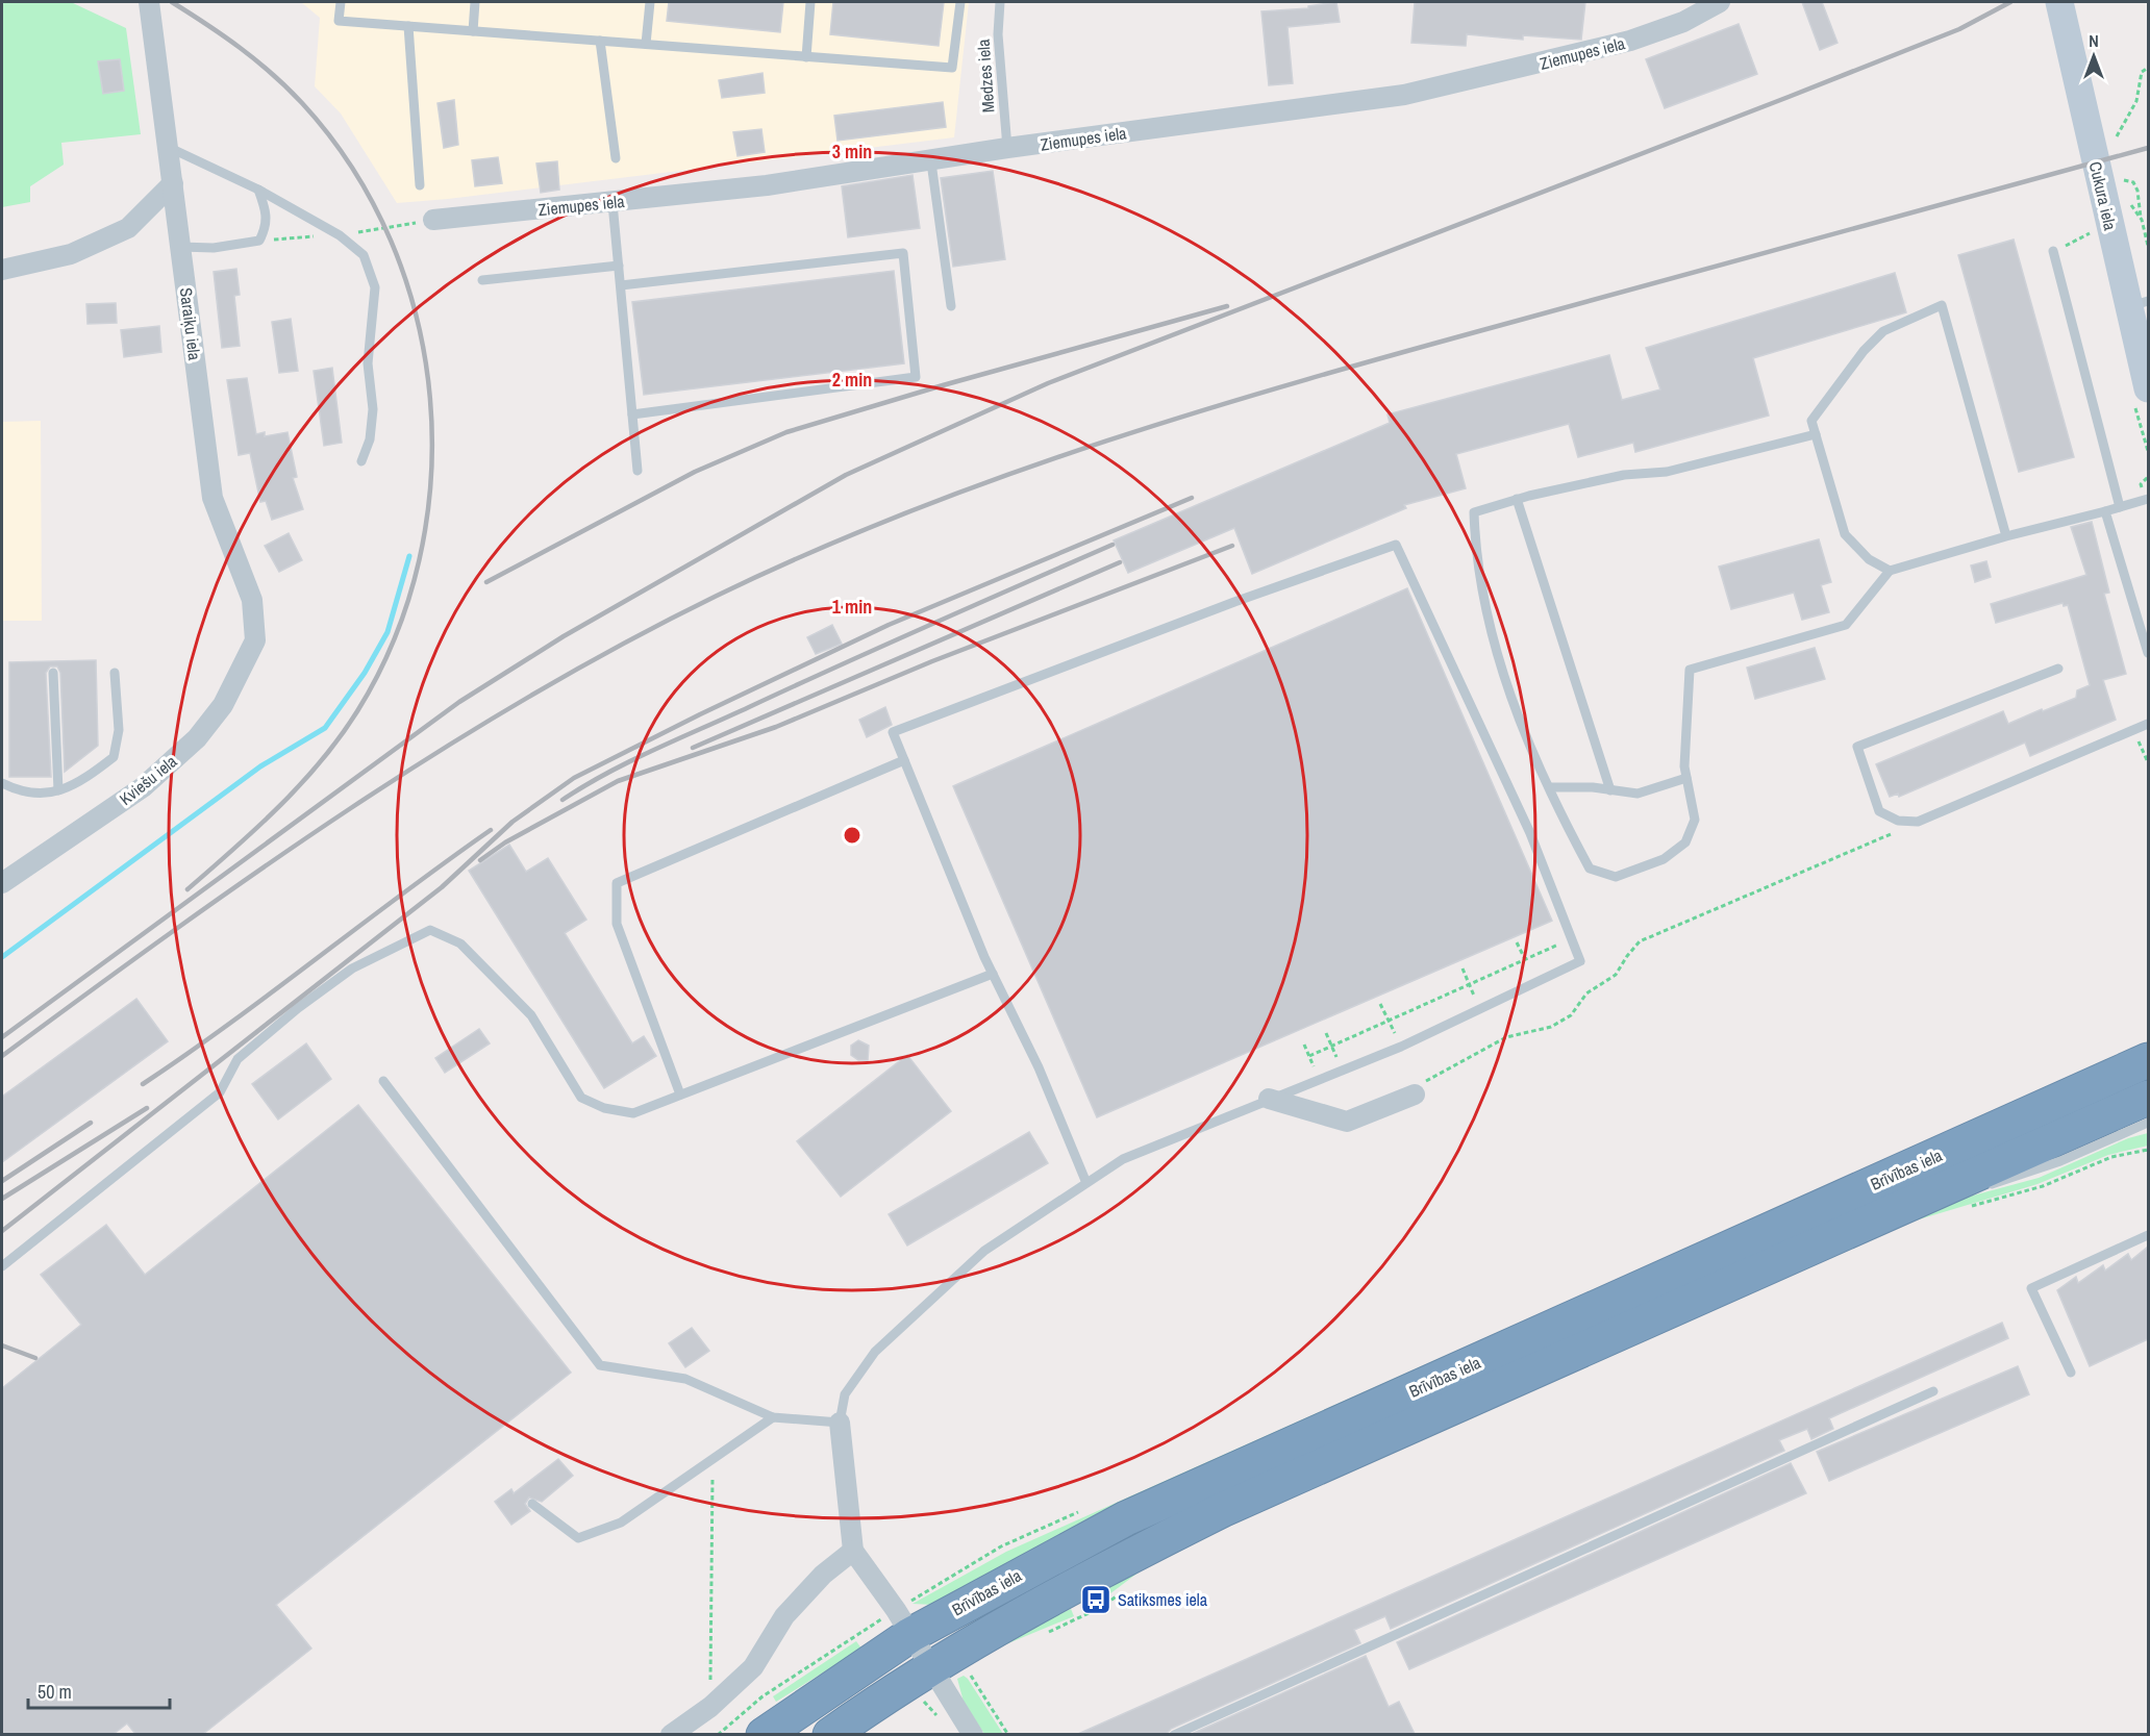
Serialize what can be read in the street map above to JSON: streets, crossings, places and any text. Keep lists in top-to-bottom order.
{
  "streets": {
    "highway": ["Brīvības iela"],
    "main road": ["Cukura iela"],
    "street": ["Ziemupes iela", "Saraiķu iela", "Kviešu iela"],
    "lane": ["Medzes iela"]
  },
  "crossings": [
    ["Ziemupes iela", "Medzes iela"],
    ["Saraiķu iela", "Kviešu iela"]
  ],
  "places": {
    "bus stop": ["Satiksmes iela"]
  },
  "scale_bar": "50 m",
  "north": "top",
  "rings": ["3 min", "2 min", "1 min"]
}
